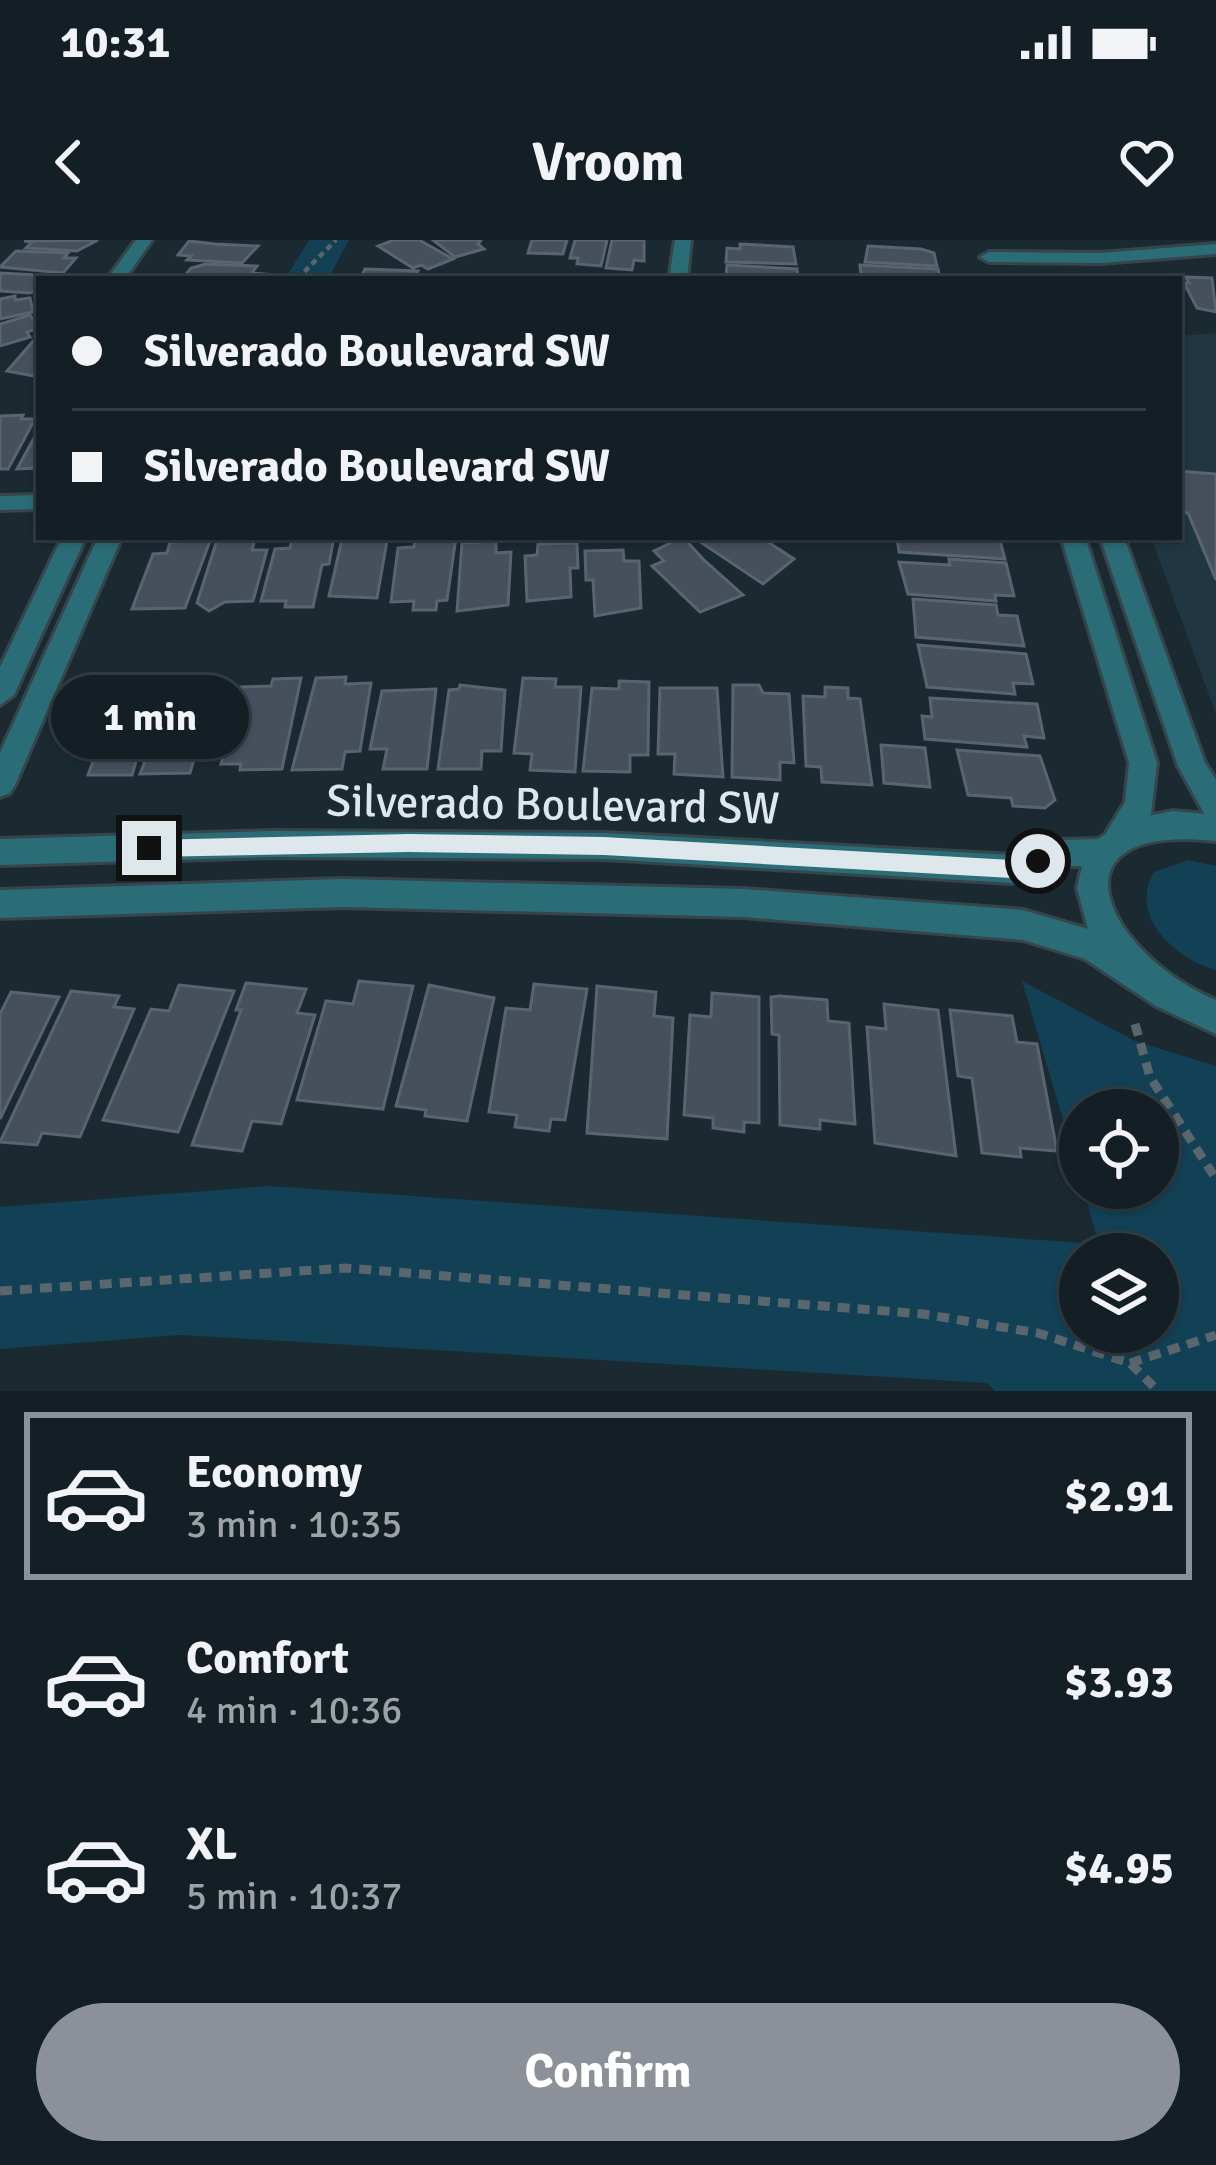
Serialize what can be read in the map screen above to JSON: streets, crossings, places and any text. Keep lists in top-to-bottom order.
{
  "streets": {
    "street": ["Silverado Boulevard SW"]
  },
  "page": {
    "status": "10:31",
    "header": "Vroom",
    "banner": ["Silverado Boulevard SW", "Silverado Boulevard SW"],
    "bubble": "1 min",
    "list": [
      {
        "name": "Economy",
        "note": "3 min · 10:35",
        "value": "$2.91"
      },
      {
        "name": "Comfort",
        "note": "4 min · 10:36",
        "value": "$3.93"
      },
      {
        "name": "XL",
        "note": "5 min · 10:37",
        "value": "$4.95"
      }
    ],
    "buttons": "Confirm"
  }
}
